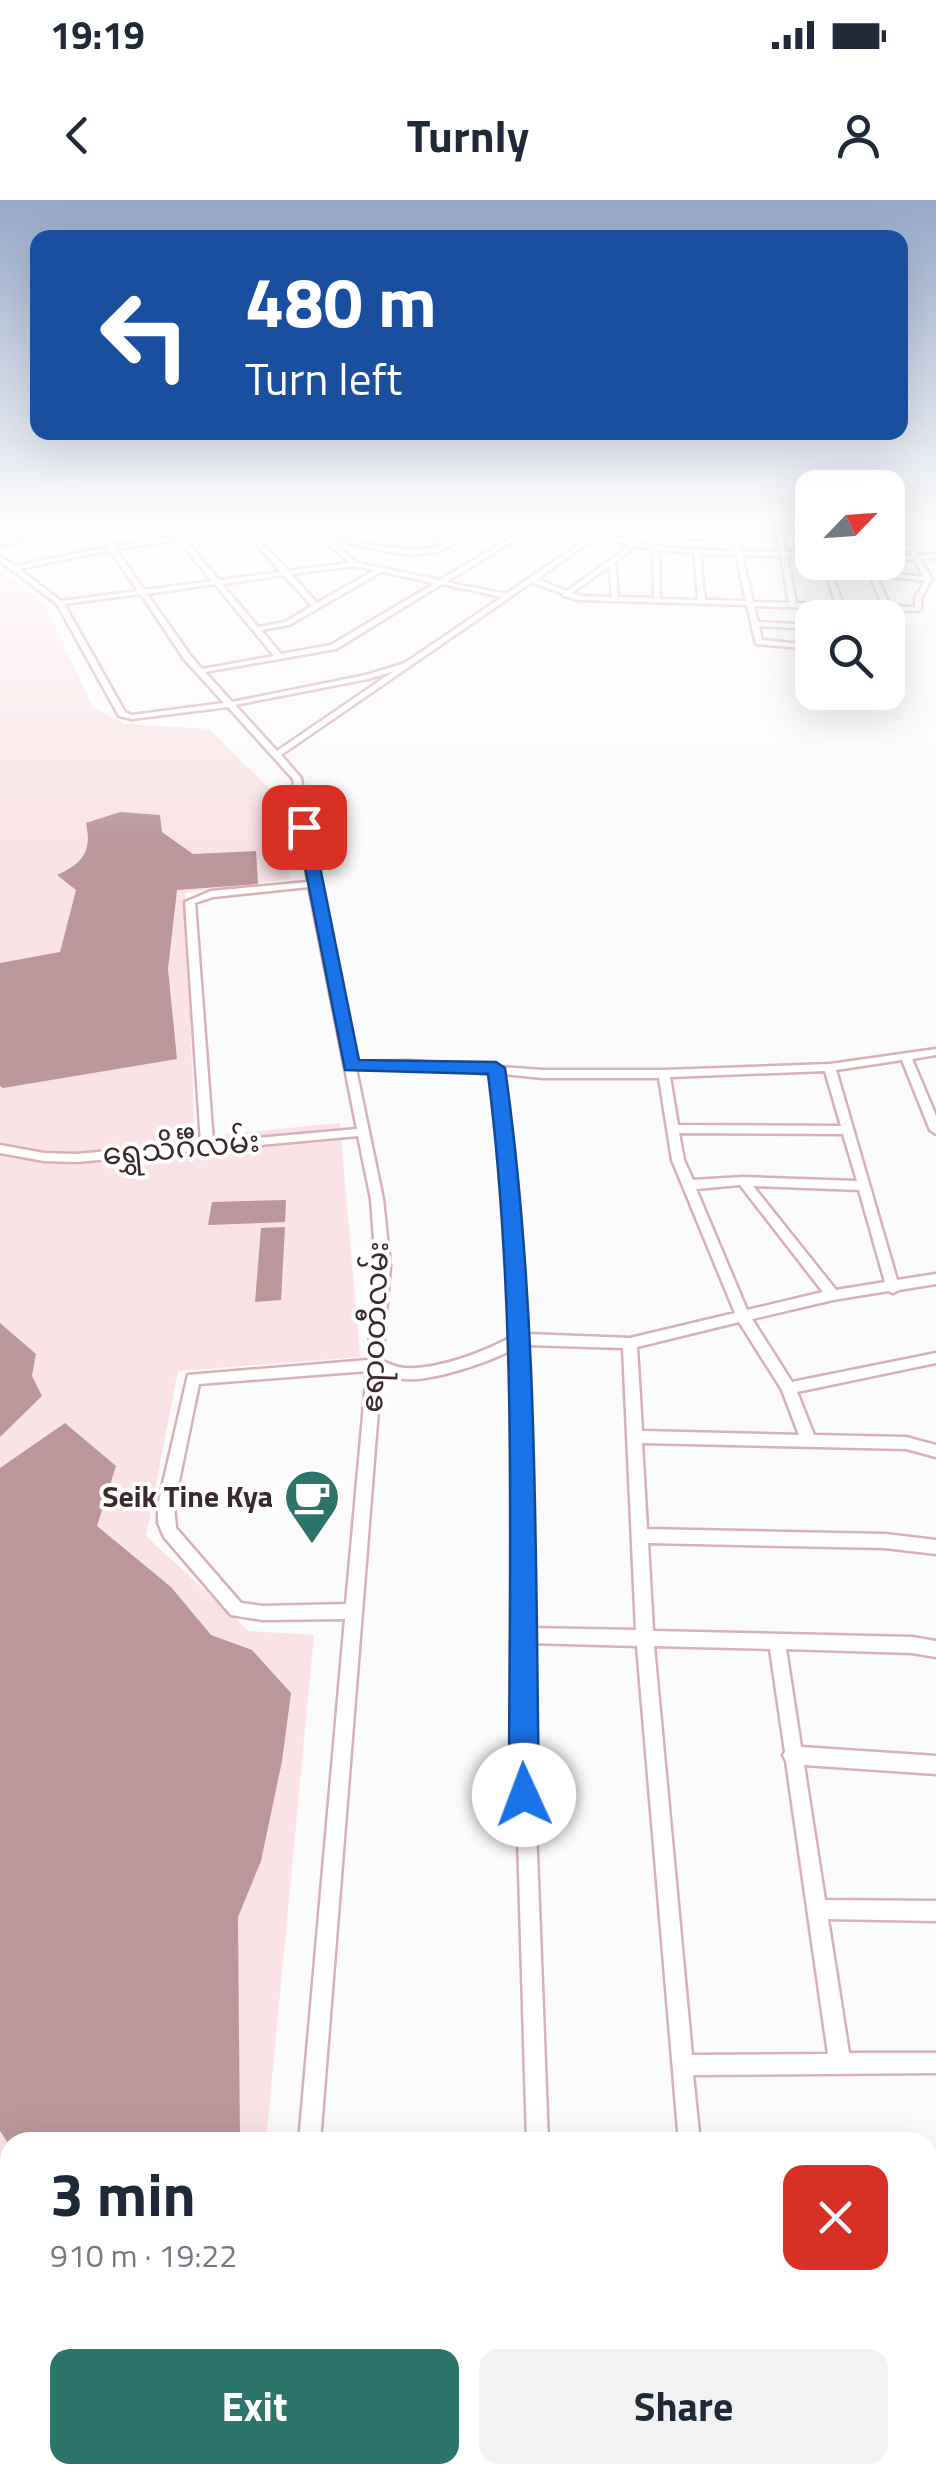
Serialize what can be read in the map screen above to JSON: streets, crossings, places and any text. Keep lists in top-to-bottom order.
{
  "streets": {
    "street": ["ရွှေသိင်္ဂီလမ်း", "ဧရာဝတီလမ်း"]
  },
  "crossings": [
    ["ရွှေသိင်္ဂီလမ်း", "ဧရာဝတီလမ်း"]
  ],
  "places": {
    "cafe": ["Seik Tine Kya"]
  },
  "north": "top right",
  "page": {
    "status": "19:19",
    "header": "Turnly",
    "turn": ["480 m", "Turn left"],
    "heading": ["3 min", "910 m · 19:22"],
    "buttons": ["Exit", "Share"]
  }
}
